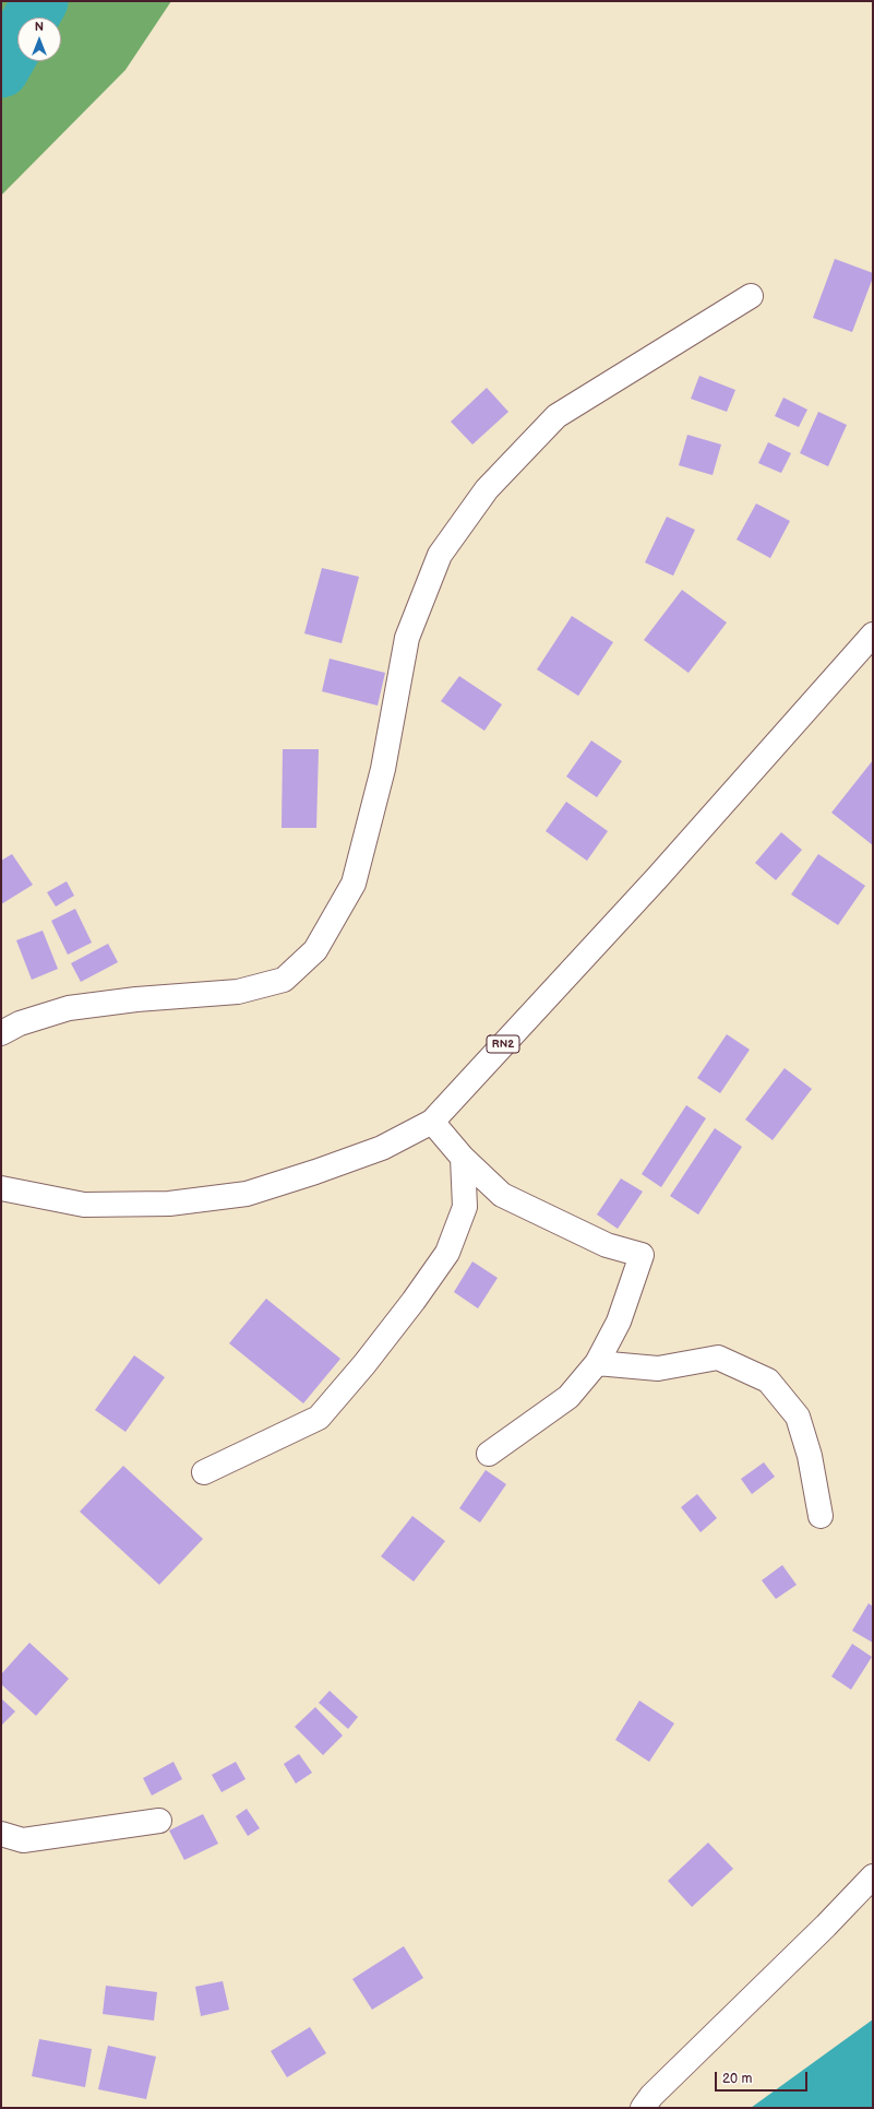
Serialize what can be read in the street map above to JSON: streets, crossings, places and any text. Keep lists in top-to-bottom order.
{
  "streets": {
    "main road": ["RN2"]
  },
  "scale_bar": "20 m",
  "north": "top"
}
